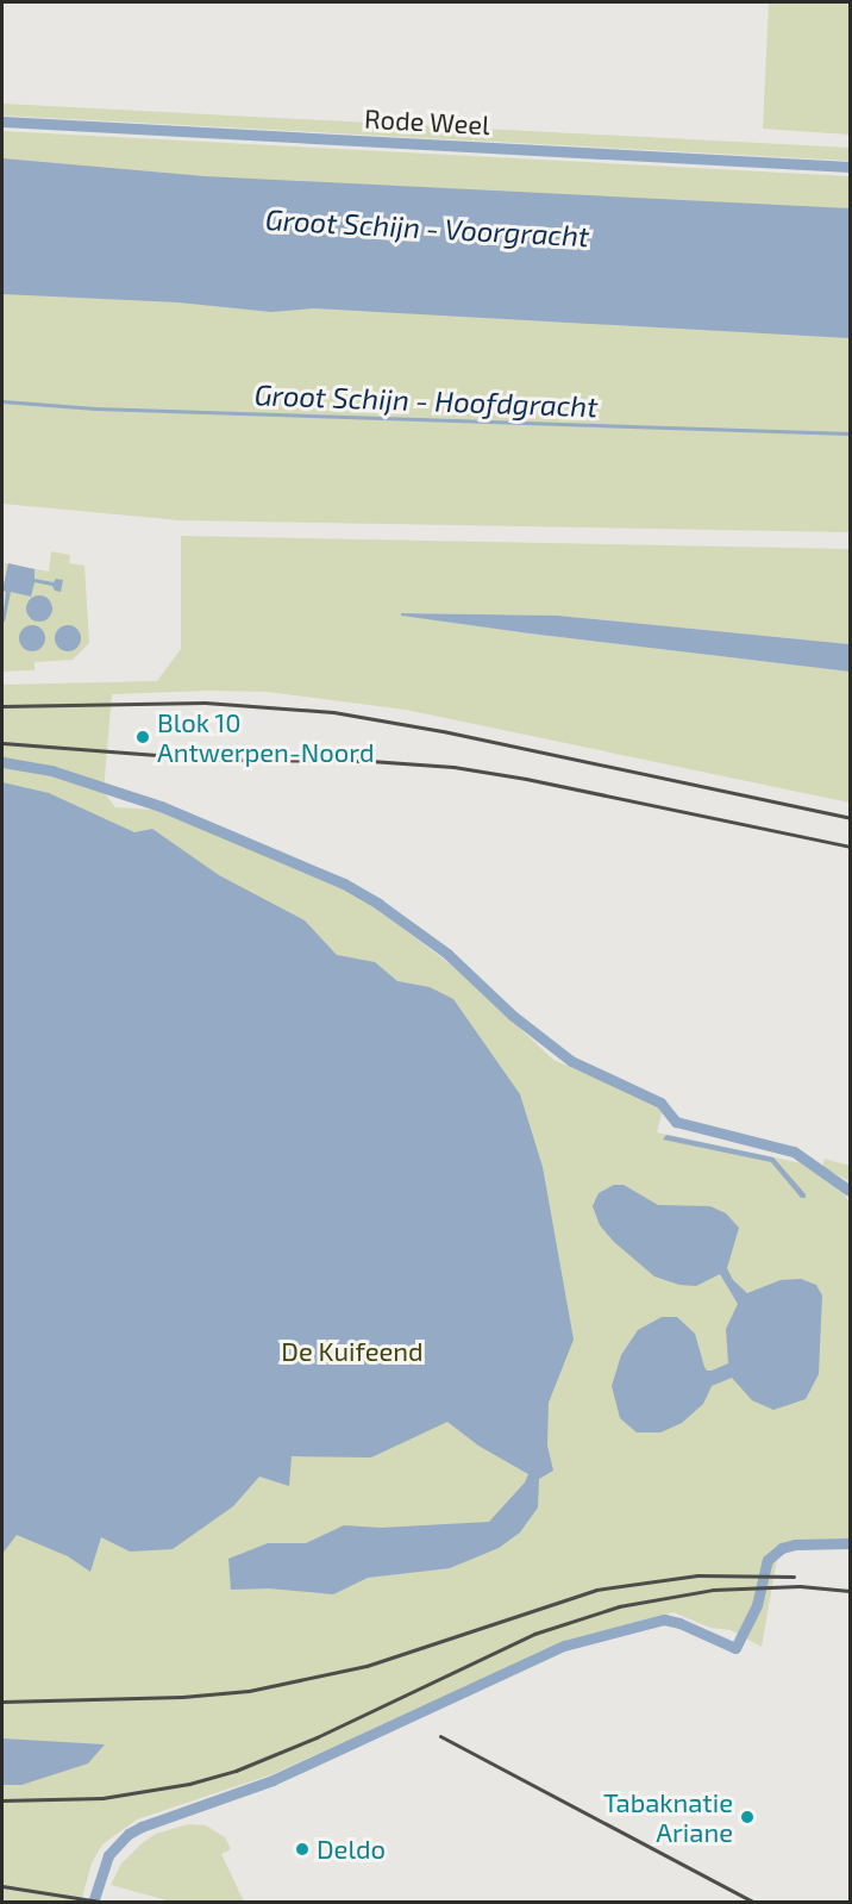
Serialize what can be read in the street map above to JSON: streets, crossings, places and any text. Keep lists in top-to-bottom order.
{
  "streets": {
    "street": ["Rode Weel"]
  },
  "water": ["Groot Schijn - Voorgracht", "Groot Schijn - Hoofdgracht"],
  "parks": ["De Kuifeend"],
  "places": ["Blok 10 Antwerpen-Noord", "Tabaknatie Ariane", "Deldo"]
}
